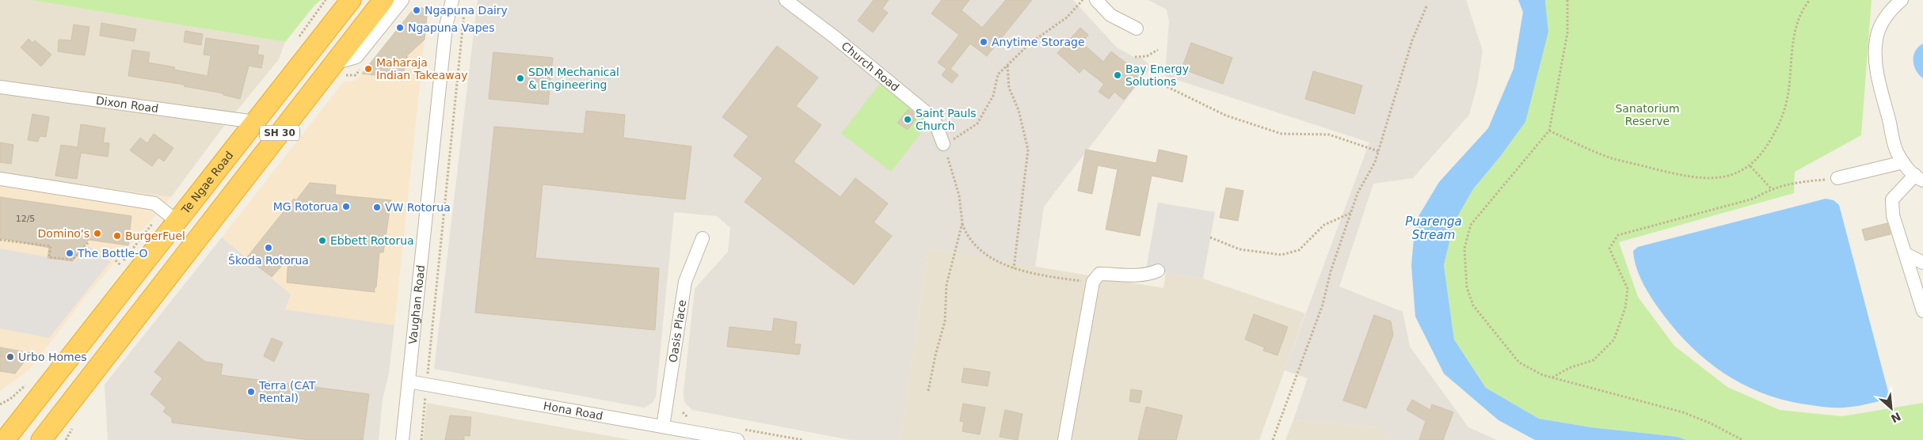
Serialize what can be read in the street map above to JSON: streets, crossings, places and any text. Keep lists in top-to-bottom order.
{
  "streets": {
    "highway": ["SH 30", "Te Ngae Road"],
    "street": [
      "Church Road",
      "Dixon Road",
      "Vaughan Road",
      "Oasis Place",
      "Hona Road"
    ]
  },
  "crossings": [
    ["Dixon Road", "Te Ngae Road"],
    ["Vaughan Road", "Hona Road"],
    ["Oasis Place", "Hona Road"]
  ],
  "water": ["Puarenga Stream"],
  "parks": ["Sanatorium Reserve"],
  "places": [
    "Ngapuna Dairy",
    "Ngapuna Vapes",
    "Anytime Storage",
    "Maharaja Indian Takeaway",
    "Bay Energy Solutions",
    "SDM Mechanical & Engineering",
    "Saint Pauls Church",
    "MG Rotorua",
    "VW Rotorua",
    "Domino's",
    "BurgerFuel",
    "Ebbett Rotorua",
    "Škoda Rotorua",
    "The Bottle-O",
    "Urbo Homes",
    "Terra (CAT Rental)"
  ],
  "house_numbers": ["12/5"],
  "north": "bottom right"
}
